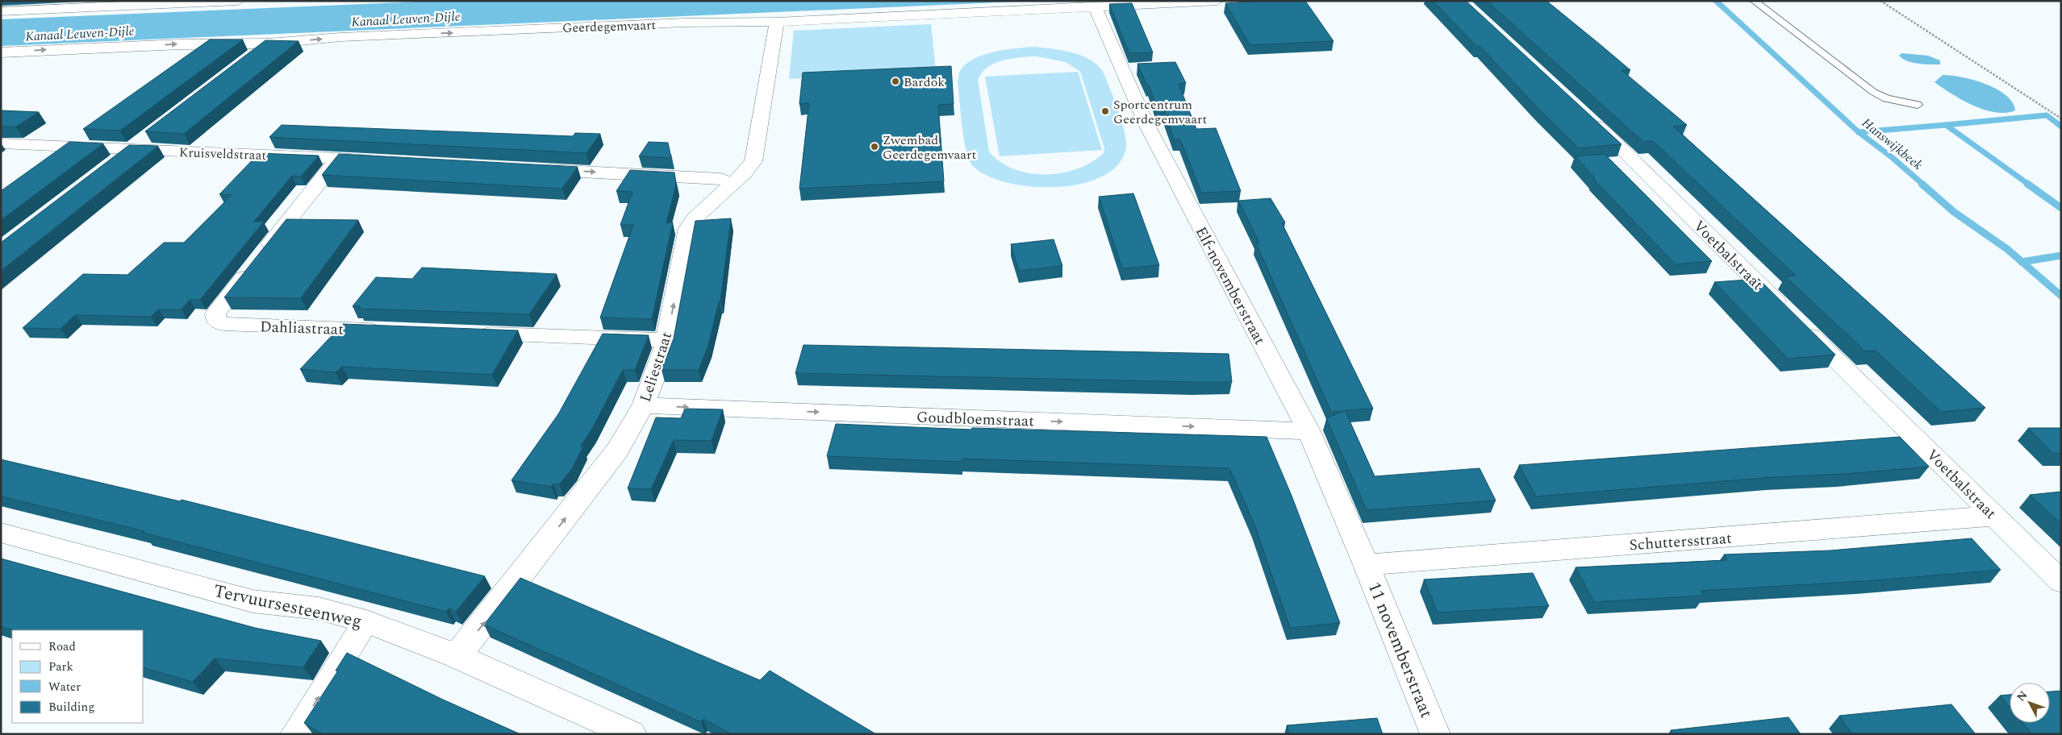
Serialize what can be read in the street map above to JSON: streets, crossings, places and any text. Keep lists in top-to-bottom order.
{
  "streets": {
    "street": [
      "Geerdegemvaart",
      "Kruisveldstraat",
      "Voetbalstraat",
      "Elf-novemberstraat",
      "Dahliastraat",
      "Leliestraat",
      "Goudbloemstraat",
      "Schuttersstraat",
      "Tervuursesteenweg",
      "11 novemberstraat"
    ]
  },
  "crossings": [
    ["Geerdegemvaart", "Elf-novemberstraat"],
    ["Geerdegemvaart", "Leliestraat"],
    ["Kruisveldstraat", "Dahliastraat"],
    ["Voetbalstraat", "Schuttersstraat"],
    ["Elf-novemberstraat", "Goudbloemstraat"],
    ["Elf-novemberstraat", "Schuttersstraat"],
    ["Elf-novemberstraat", "11 novemberstraat"],
    ["Leliestraat", "Goudbloemstraat"],
    ["Leliestraat", "Tervuursesteenweg"],
    ["Schuttersstraat", "11 novemberstraat"]
  ],
  "one_way": ["Leliestraat", "Goudbloemstraat"],
  "water": ["Kanaal Leuven-Dijle", "Hanswijkbeek"],
  "places": ["Bardok", "Sportcentrum Geerdegemvaart", "Zwembad Geerdegemvaart"],
  "legend": [
    "Road",
    "Park",
    "Water",
    "Building"
  ],
  "north": "top left"
}
